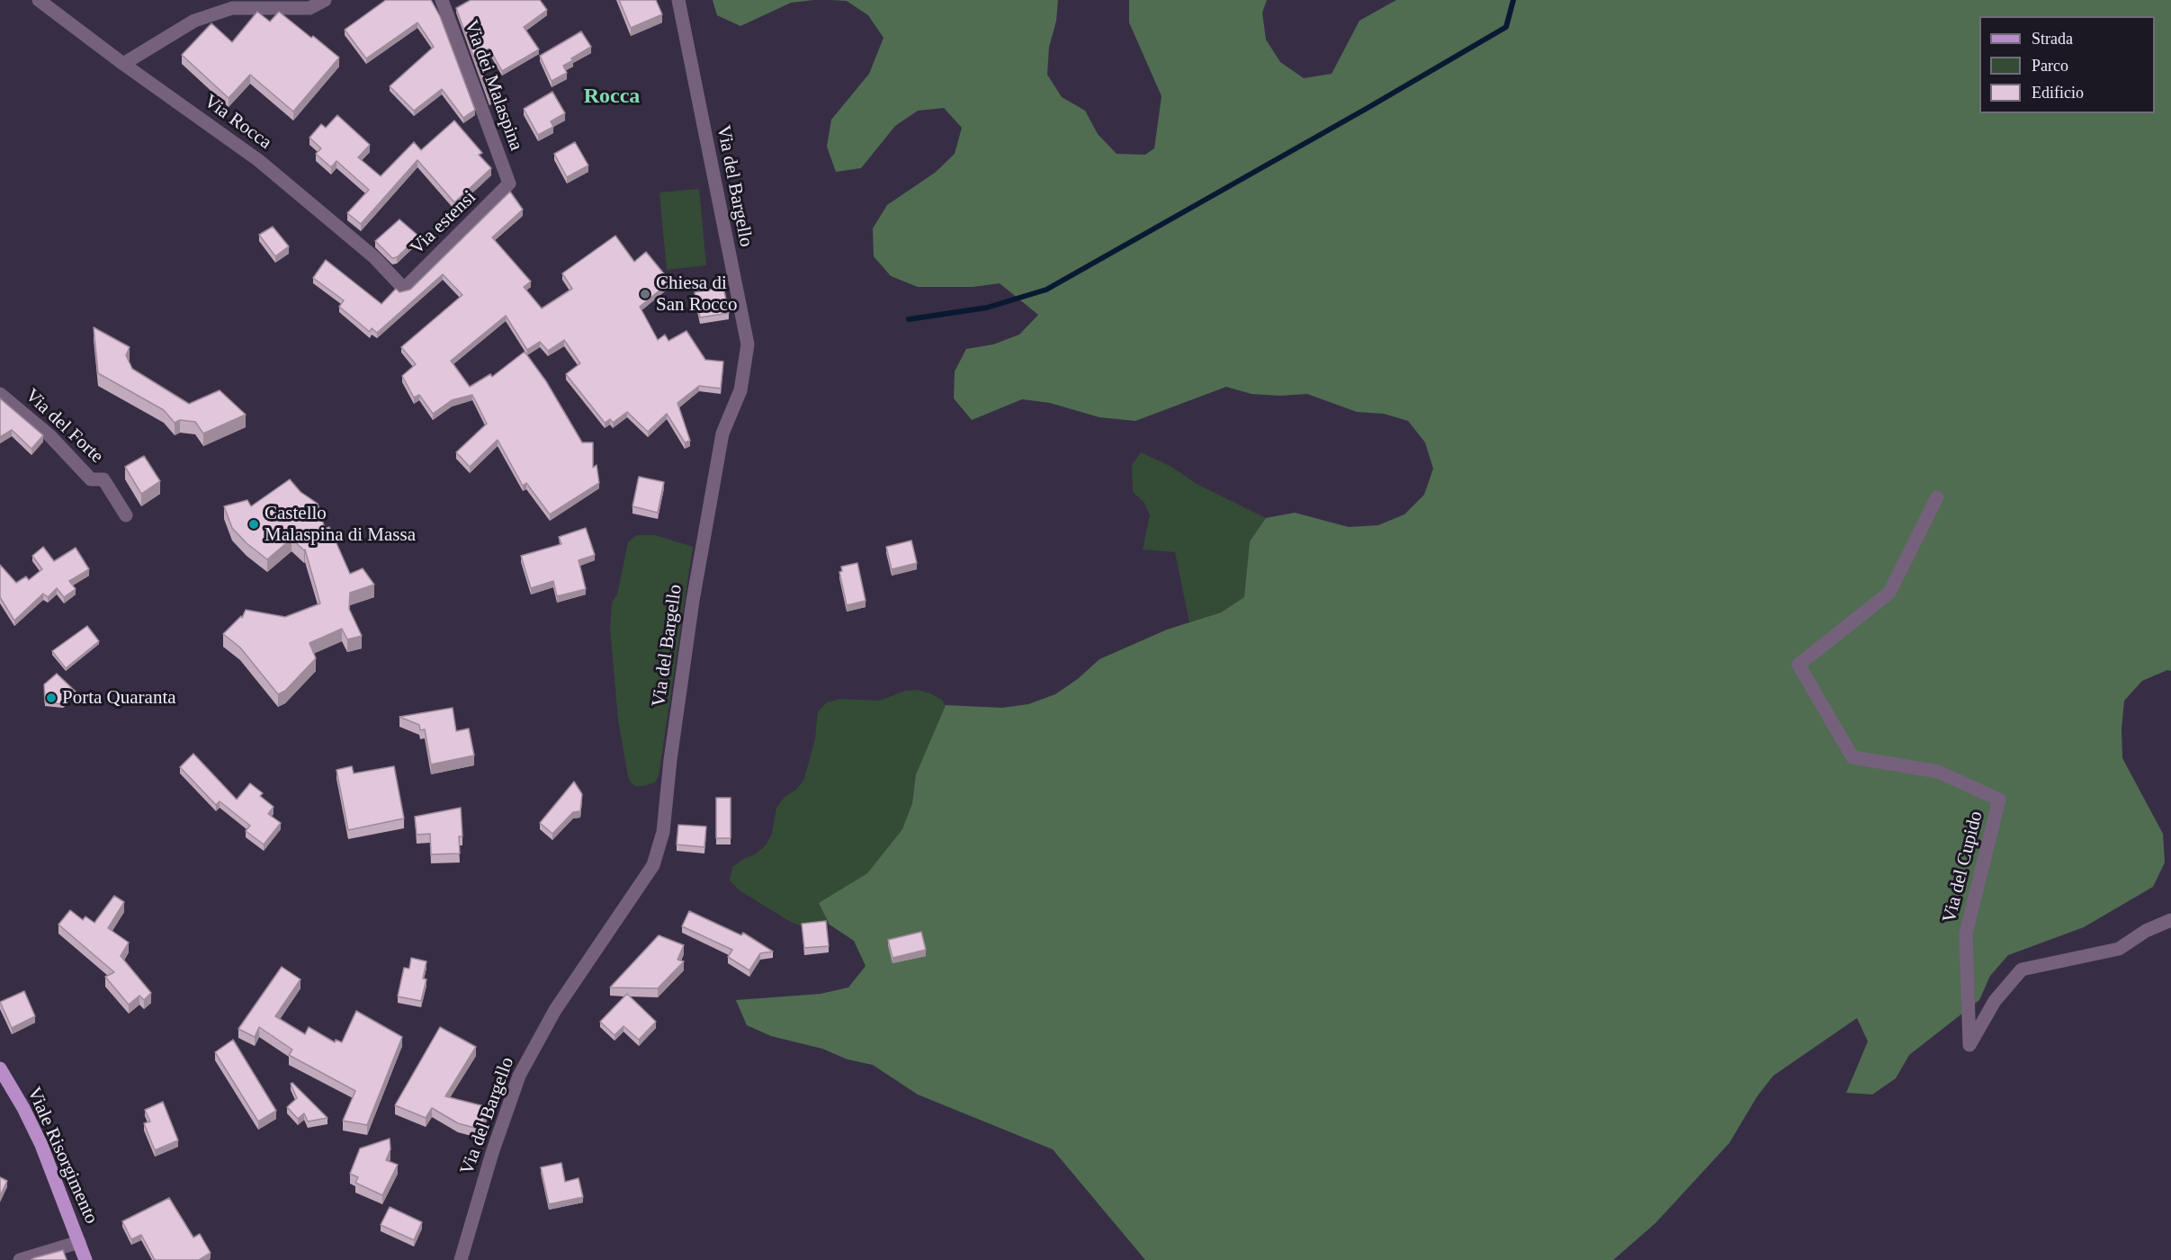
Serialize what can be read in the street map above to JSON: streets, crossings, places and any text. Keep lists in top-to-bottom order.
{
  "streets": {
    "main road": ["Viale Risorgimento"],
    "street": [
      "Via dei Malaspina",
      "Via Rocca",
      "Via del Bargello",
      "Via estensi",
      "Via del Forte",
      "Via del Cupido"
    ]
  },
  "crossings": [
    ["Via dei Malaspina", "Via estensi"],
    ["Via Rocca", "Via estensi"]
  ],
  "districts": ["Rocca"],
  "places": ["Chiesa di San Rocco", "Castello Malaspina di Massa", "Porta Quaranta"],
  "legend": ["Strada", "Parco", "Edificio"]
}
